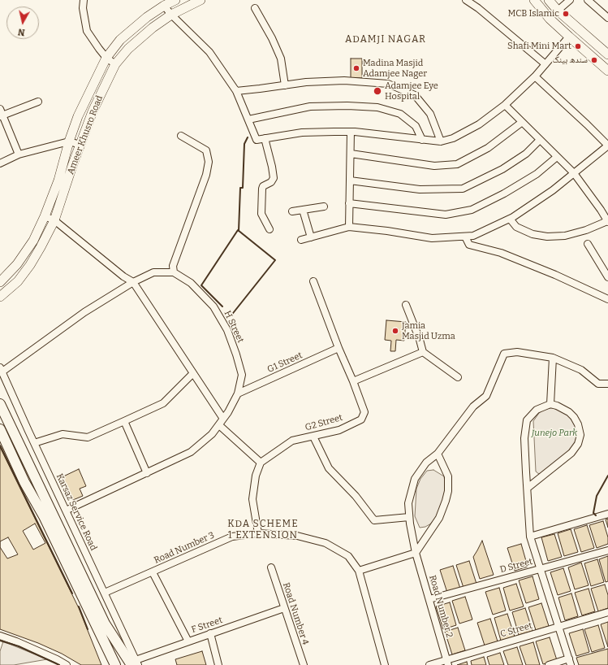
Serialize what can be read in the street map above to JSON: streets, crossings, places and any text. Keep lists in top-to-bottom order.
{
  "streets": {
    "main road": ["Ameer Khusro Road"],
    "street": [
      "H Street",
      "G1 Street",
      "G2 Street",
      "Karsaz Service Road",
      "Road Number 3",
      "D Street",
      "Road Number 2",
      "Road Number 4",
      "F Street",
      "C Street"
    ]
  },
  "crossings": [
    ["H Street", "G1 Street"],
    ["H Street", "Karsaz Service Road"],
    ["G1 Street", "G2 Street"],
    ["Karsaz Service Road", "Road Number 3"],
    ["Karsaz Service Road", "F Street"],
    ["D Street", "Road Number 2"],
    ["Road Number 2", "C Street"],
    ["Road Number 4", "F Street"]
  ],
  "districts": ["ADAMJI NAGAR", "KDA SCHEME 1 EXTENSION"],
  "parks": ["Junejo Park"],
  "places": [
    "MCB Islamic",
    "Shafi Mini Mart",
    "سندھ بینک",
    "Madina Masjid Adamjee Nager",
    "Adamjee Eye Hospital",
    "Jamia Masjid Uzma"
  ],
  "north": "bottom"
}
